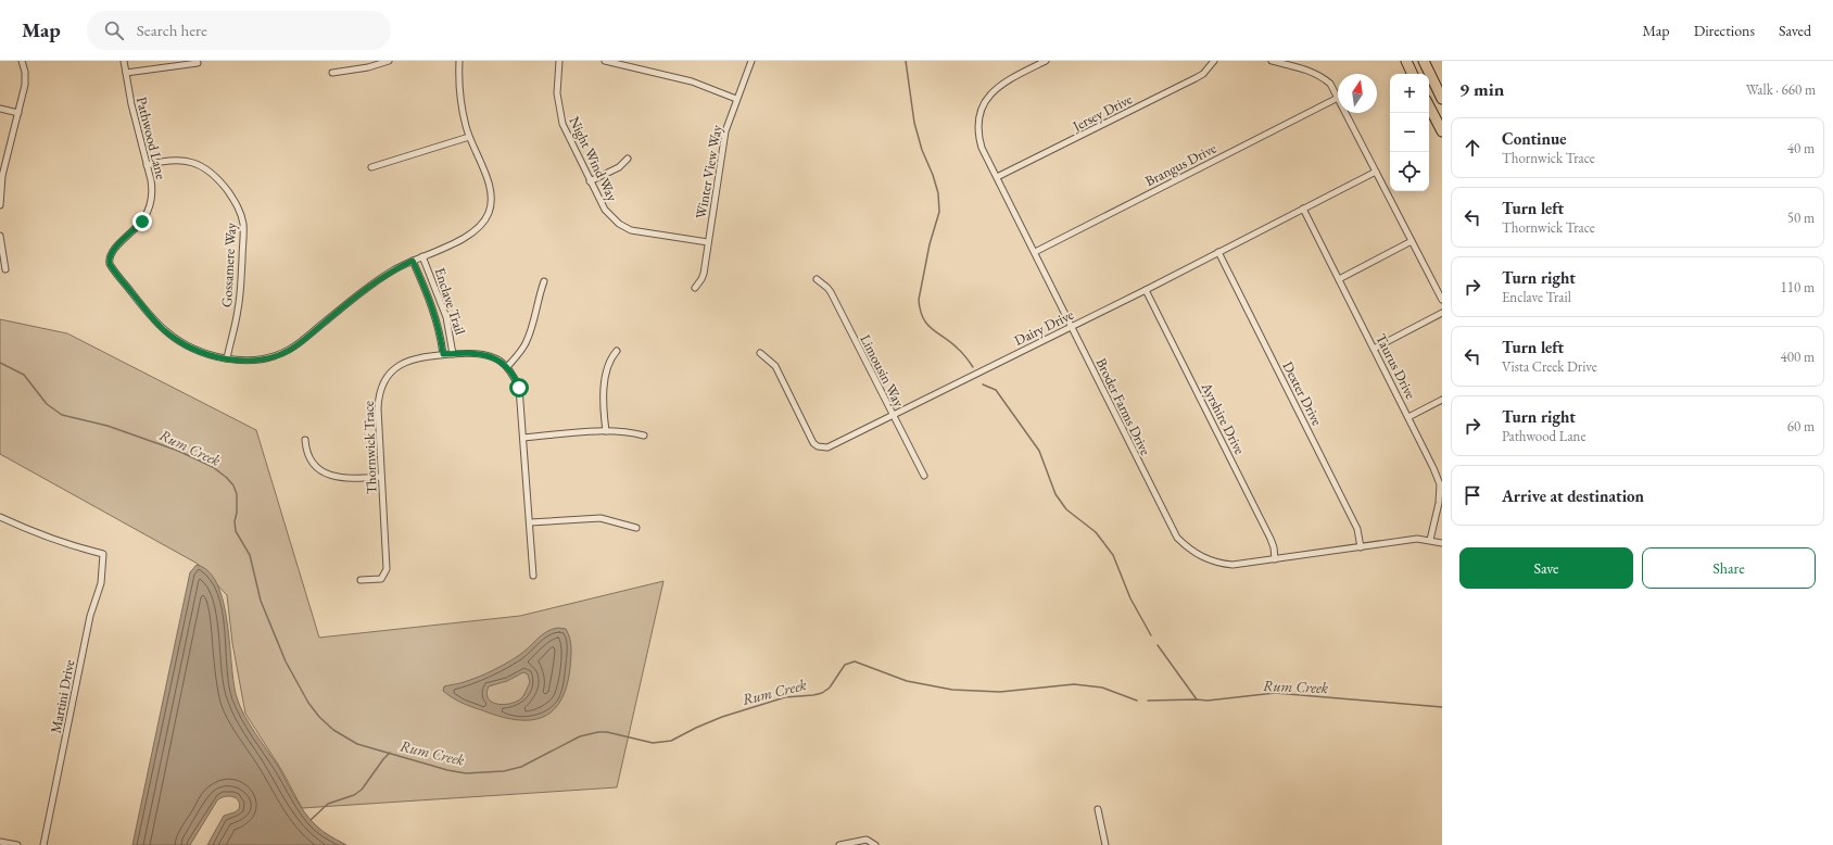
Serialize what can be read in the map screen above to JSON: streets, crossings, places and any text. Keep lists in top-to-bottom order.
{
  "streets": {
    "street": [
      "Jersey Drive",
      "Pathwood Lane",
      "Night Wind Way",
      "Brangus Drive",
      "Winter View Way",
      "Gossamere Way",
      "Enclave Trail",
      "Dairy Drive",
      "Taurus Drive",
      "Limousin Way",
      "Dexter Drive",
      "Broder Farms Drive",
      "Ayrshire Drive",
      "Thornwick Trace",
      "Martini Drive"
    ]
  },
  "crossings": [
    ["Jersey Drive", "Broder Farms Drive"],
    ["Pathwood Lane", "Gossamere Way"],
    ["Night Wind Way", "Winter View Way"],
    ["Brangus Drive", "Broder Farms Drive"],
    ["Enclave Trail", "Thornwick Trace"],
    ["Dairy Drive", "Taurus Drive"],
    ["Dairy Drive", "Limousin Way"],
    ["Dairy Drive", "Dexter Drive"],
    ["Dairy Drive", "Broder Farms Drive"],
    ["Dairy Drive", "Ayrshire Drive"],
    ["Taurus Drive", "Broder Farms Drive"],
    ["Dexter Drive", "Broder Farms Drive"],
    ["Broder Farms Drive", "Ayrshire Drive"]
  ],
  "water": ["Rum Creek"],
  "north": "top",
  "page": {
    "header": "Map",
    "search": "Search here",
    "nav": ["Map", "Directions", "Saved"],
    "heading": ["9 min", "Walk · 660 m"],
    "map_buttons": ["+", "−"],
    "list": [
      ["Continue", "Thornwick Trace", "40 m"],
      ["Turn left", "Thornwick Trace", "50 m"],
      ["Turn right", "Enclave Trail", "110 m"],
      ["Turn left", "Vista Creek Drive", "400 m"],
      ["Turn right", "Pathwood Lane", "60 m"],
      "Arrive at destination"
    ],
    "buttons": ["Save", "Share"]
  }
}
